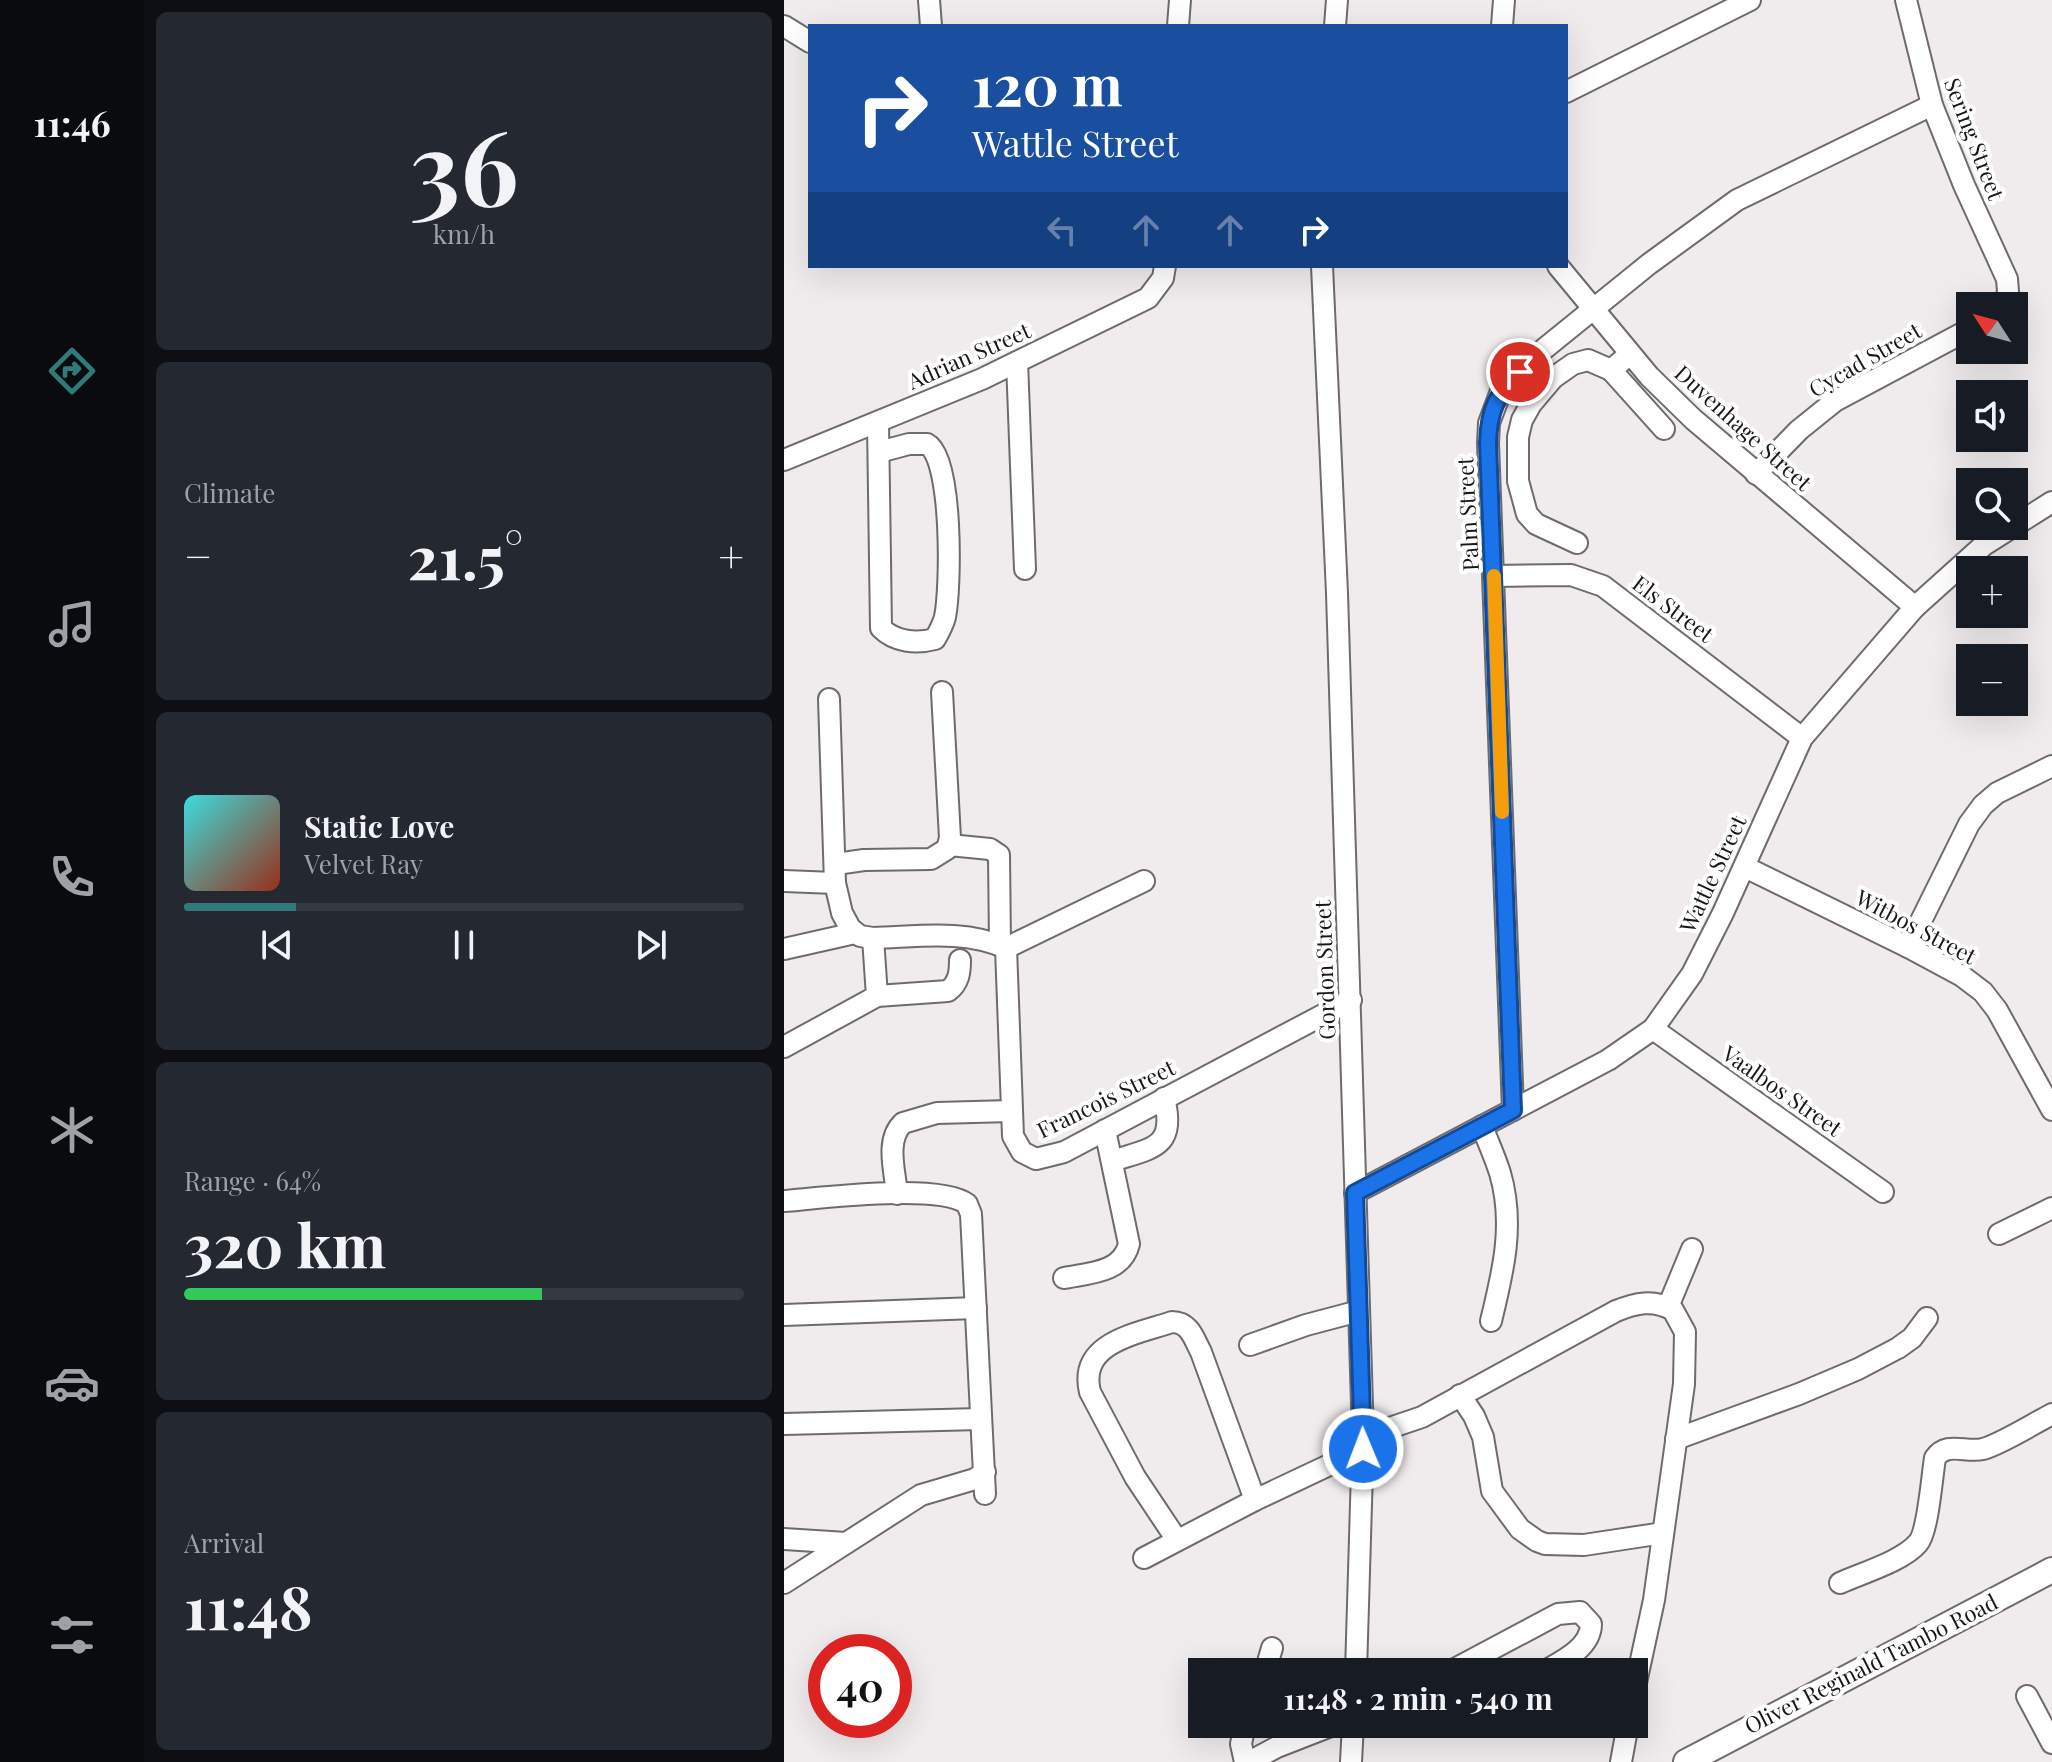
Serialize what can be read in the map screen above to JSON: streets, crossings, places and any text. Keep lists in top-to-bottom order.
{
  "streets": {
    "main road": ["Oliver Reginald Tambo Road"],
    "street": [
      "Sering Street",
      "Adrian Street",
      "Cycad Street",
      "Duvenhage Street",
      "Palm Street",
      "Els Street",
      "Wattle Street",
      "Witbos Street",
      "Gordon Street",
      "Vaalbos Street",
      "Francois Street"
    ]
  },
  "crossings": [
    ["Sering Street", "Palm Street"],
    ["Cycad Street", "Duvenhage Street"],
    ["Duvenhage Street", "Palm Street"],
    ["Duvenhage Street", "Wattle Street"],
    ["Palm Street", "Els Street"],
    ["Palm Street", "Wattle Street"],
    ["Els Street", "Wattle Street"],
    ["Wattle Street", "Witbos Street"],
    ["Wattle Street", "Gordon Street"],
    ["Wattle Street", "Vaalbos Street"],
    ["Gordon Street", "Francois Street"]
  ],
  "north": "top left",
  "page": {
    "tabs": "11:46",
    "tile": [
      ["36", "km/h"],
      "Climate",
      ["Range · 64%", "320 km"],
      ["Arrival", "11:48"]
    ],
    "turn": ["120 m", "Wattle Street"],
    "map_buttons": ["+", "−"],
    "heat": ["−", "21.5°", "+"],
    "song": ["Static Love", "Velvet Ray"],
    "limit": "40",
    "trip": "11:48 · 2 min · 540 m"
  }
}
